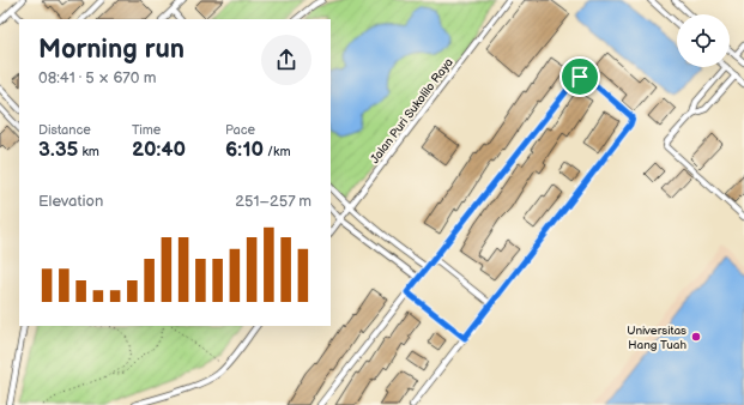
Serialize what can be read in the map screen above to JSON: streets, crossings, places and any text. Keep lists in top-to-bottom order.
{
  "streets": {
    "street": ["Jalan Puri Sukolilo Raya"]
  },
  "places": ["Universitas Hang Tuah"],
  "page": {
    "heading": ["Morning run", "08:41 · 5 × 670 m"],
    "stats": [
      ["Distance", "3.35 km"],
      ["Time", "20:40"],
      ["Pace", "6:10 /km"]
    ],
    "chart": ["Elevation", "251–257 m"]
  }
}
